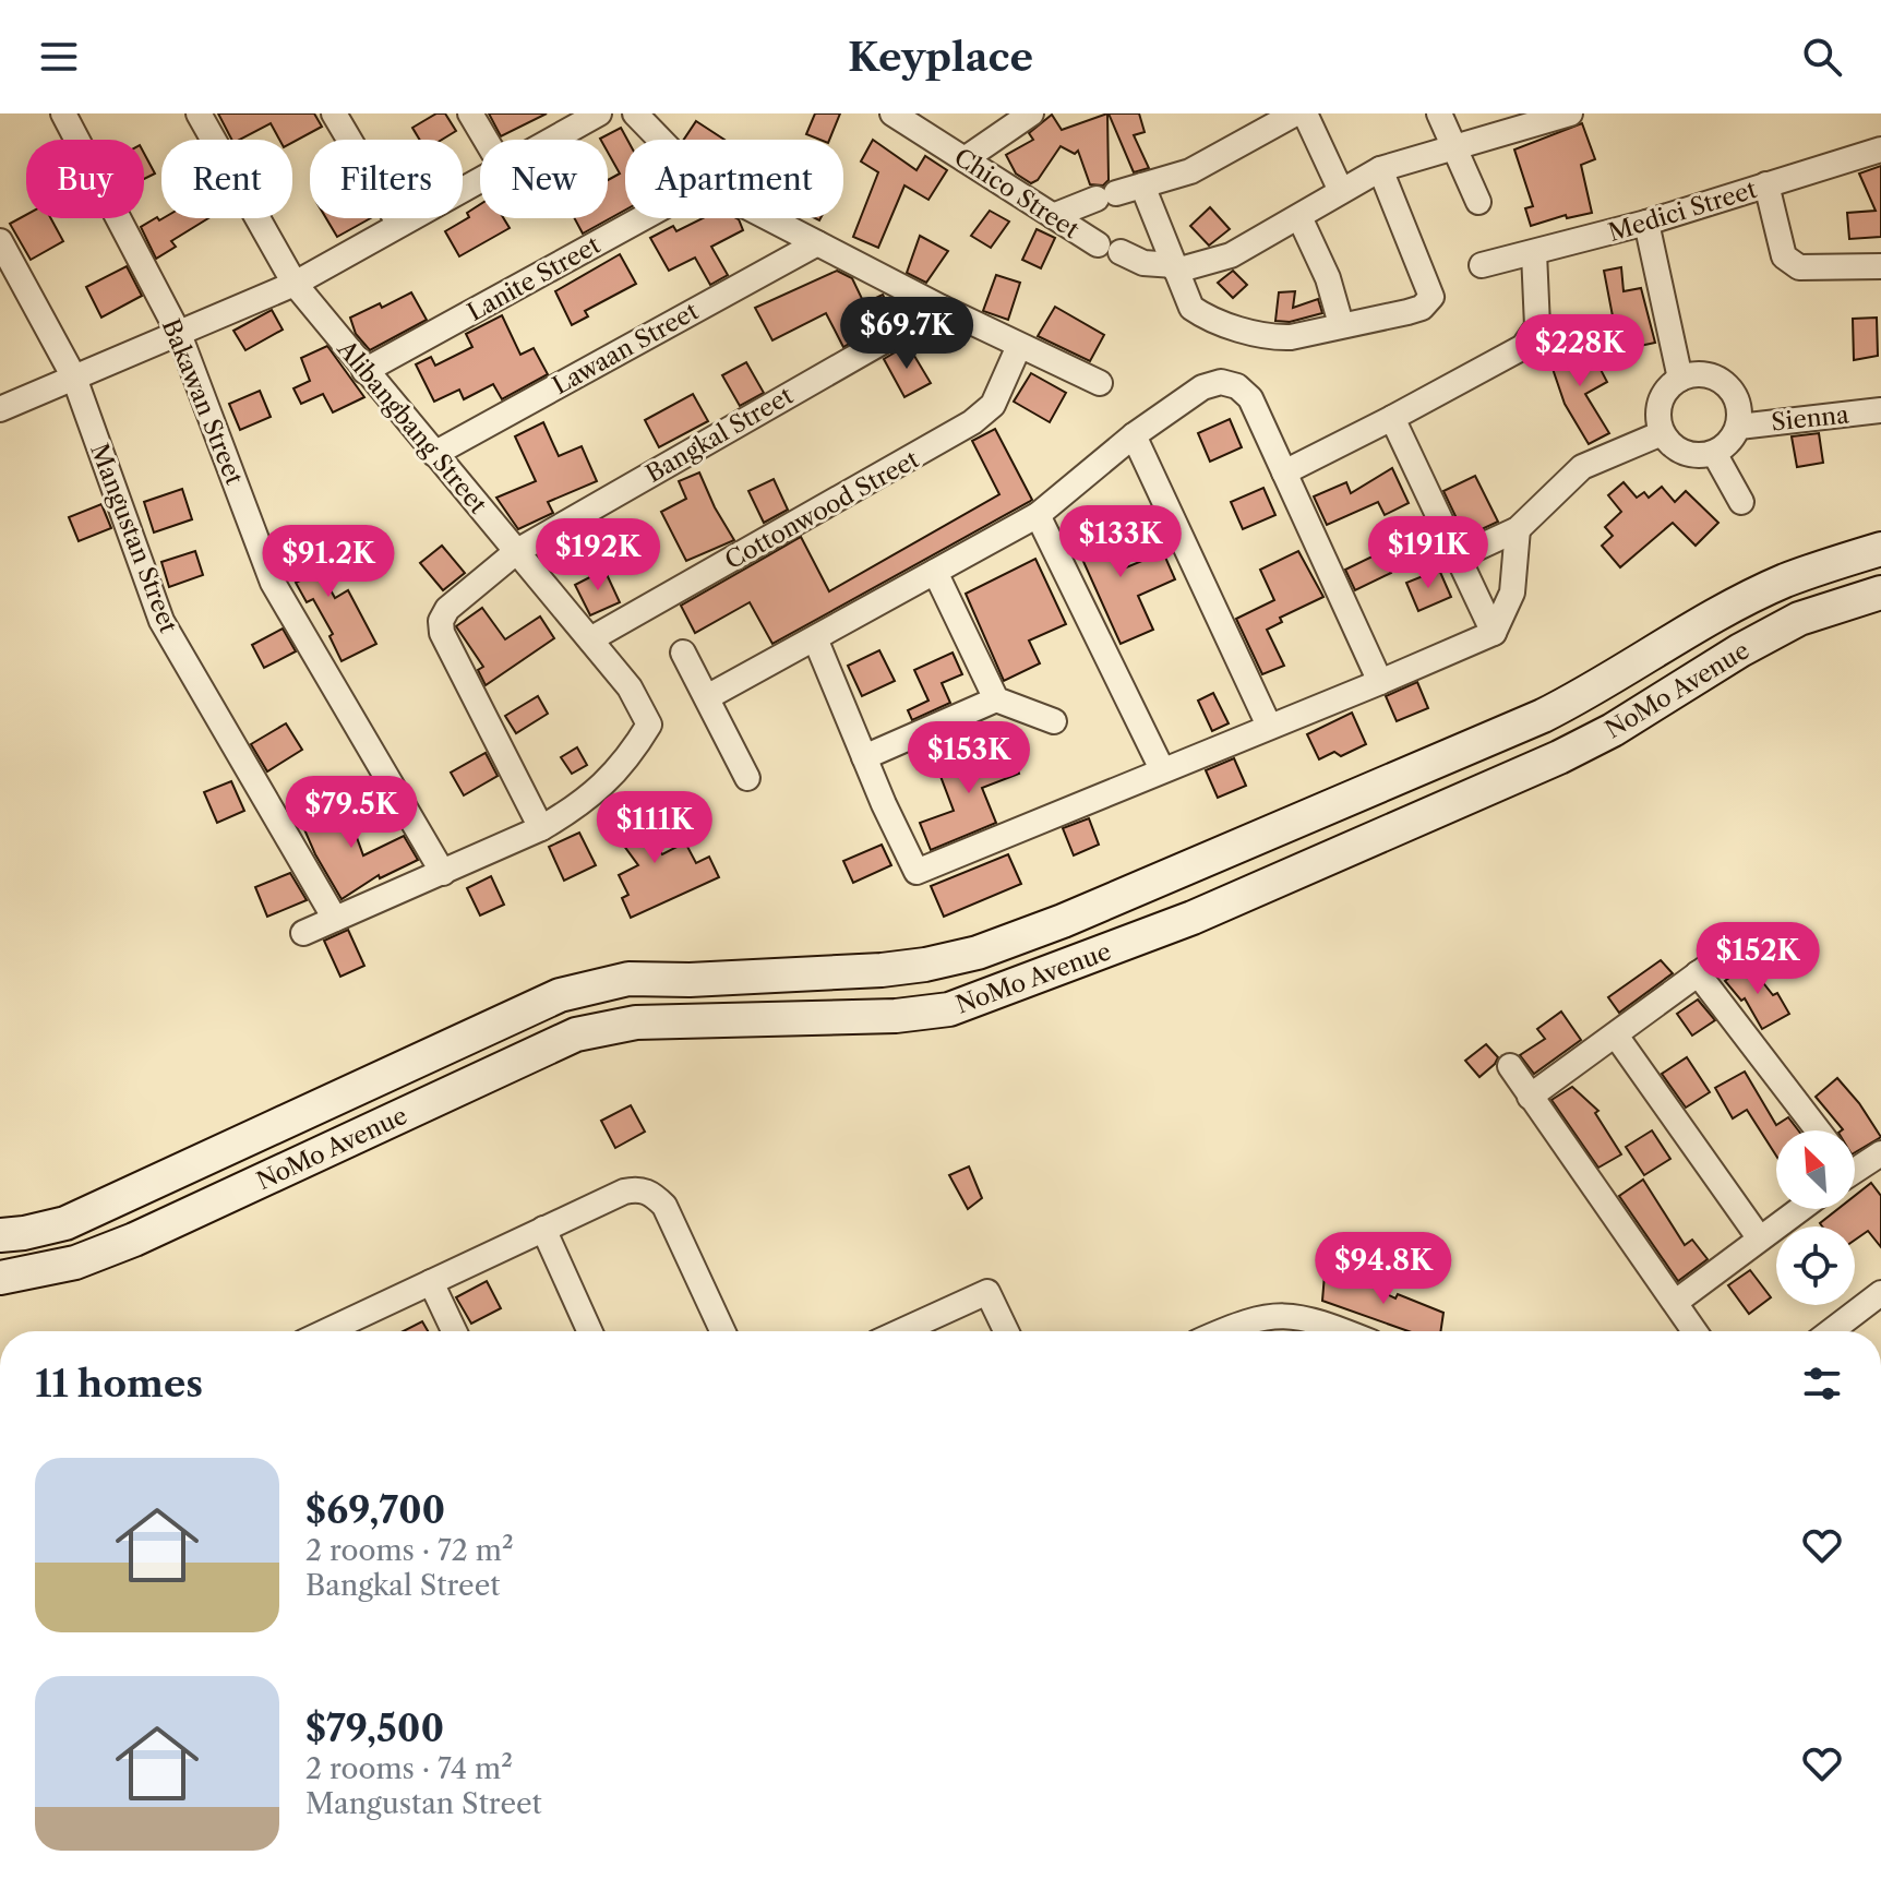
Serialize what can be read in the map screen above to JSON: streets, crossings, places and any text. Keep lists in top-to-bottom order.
{
  "streets": {
    "main road": ["NoMo Avenue"],
    "street": [
      "Chico Street",
      "Medici Street",
      "Lanite Street",
      "Lawaan Street",
      "Bakawan Street",
      "Sienna",
      "Alibangbang Street",
      "Bangkal Street",
      "Cottonwood Street",
      "Mangustan Street"
    ]
  },
  "crossings": [
    ["Lanite Street", "Alibangbang Street"],
    ["Lawaan Street", "Alibangbang Street"],
    ["Alibangbang Street", "Bangkal Street"],
    ["Alibangbang Street", "Cottonwood Street"]
  ],
  "north": "top left",
  "page": {
    "header": "Keyplace",
    "chip": [
      "Buy",
      "Rent",
      "Filters",
      "New",
      "Apartment"
    ],
    "price": [
      "$69.7K",
      "$228K",
      "$133K",
      "$191K",
      "$192K",
      "$91.2K",
      "$153K",
      "$79.5K",
      "$111K",
      "$152K",
      "$94.8K"
    ],
    "heading": "11 homes",
    "list": [
      {
        "name": "$69,700",
        "note": "2 rooms · 72 m² · Bangkal Street"
      },
      {
        "name": "$79,500",
        "note": "2 rooms · 74 m² · Mangustan Street"
      }
    ]
  }
}
